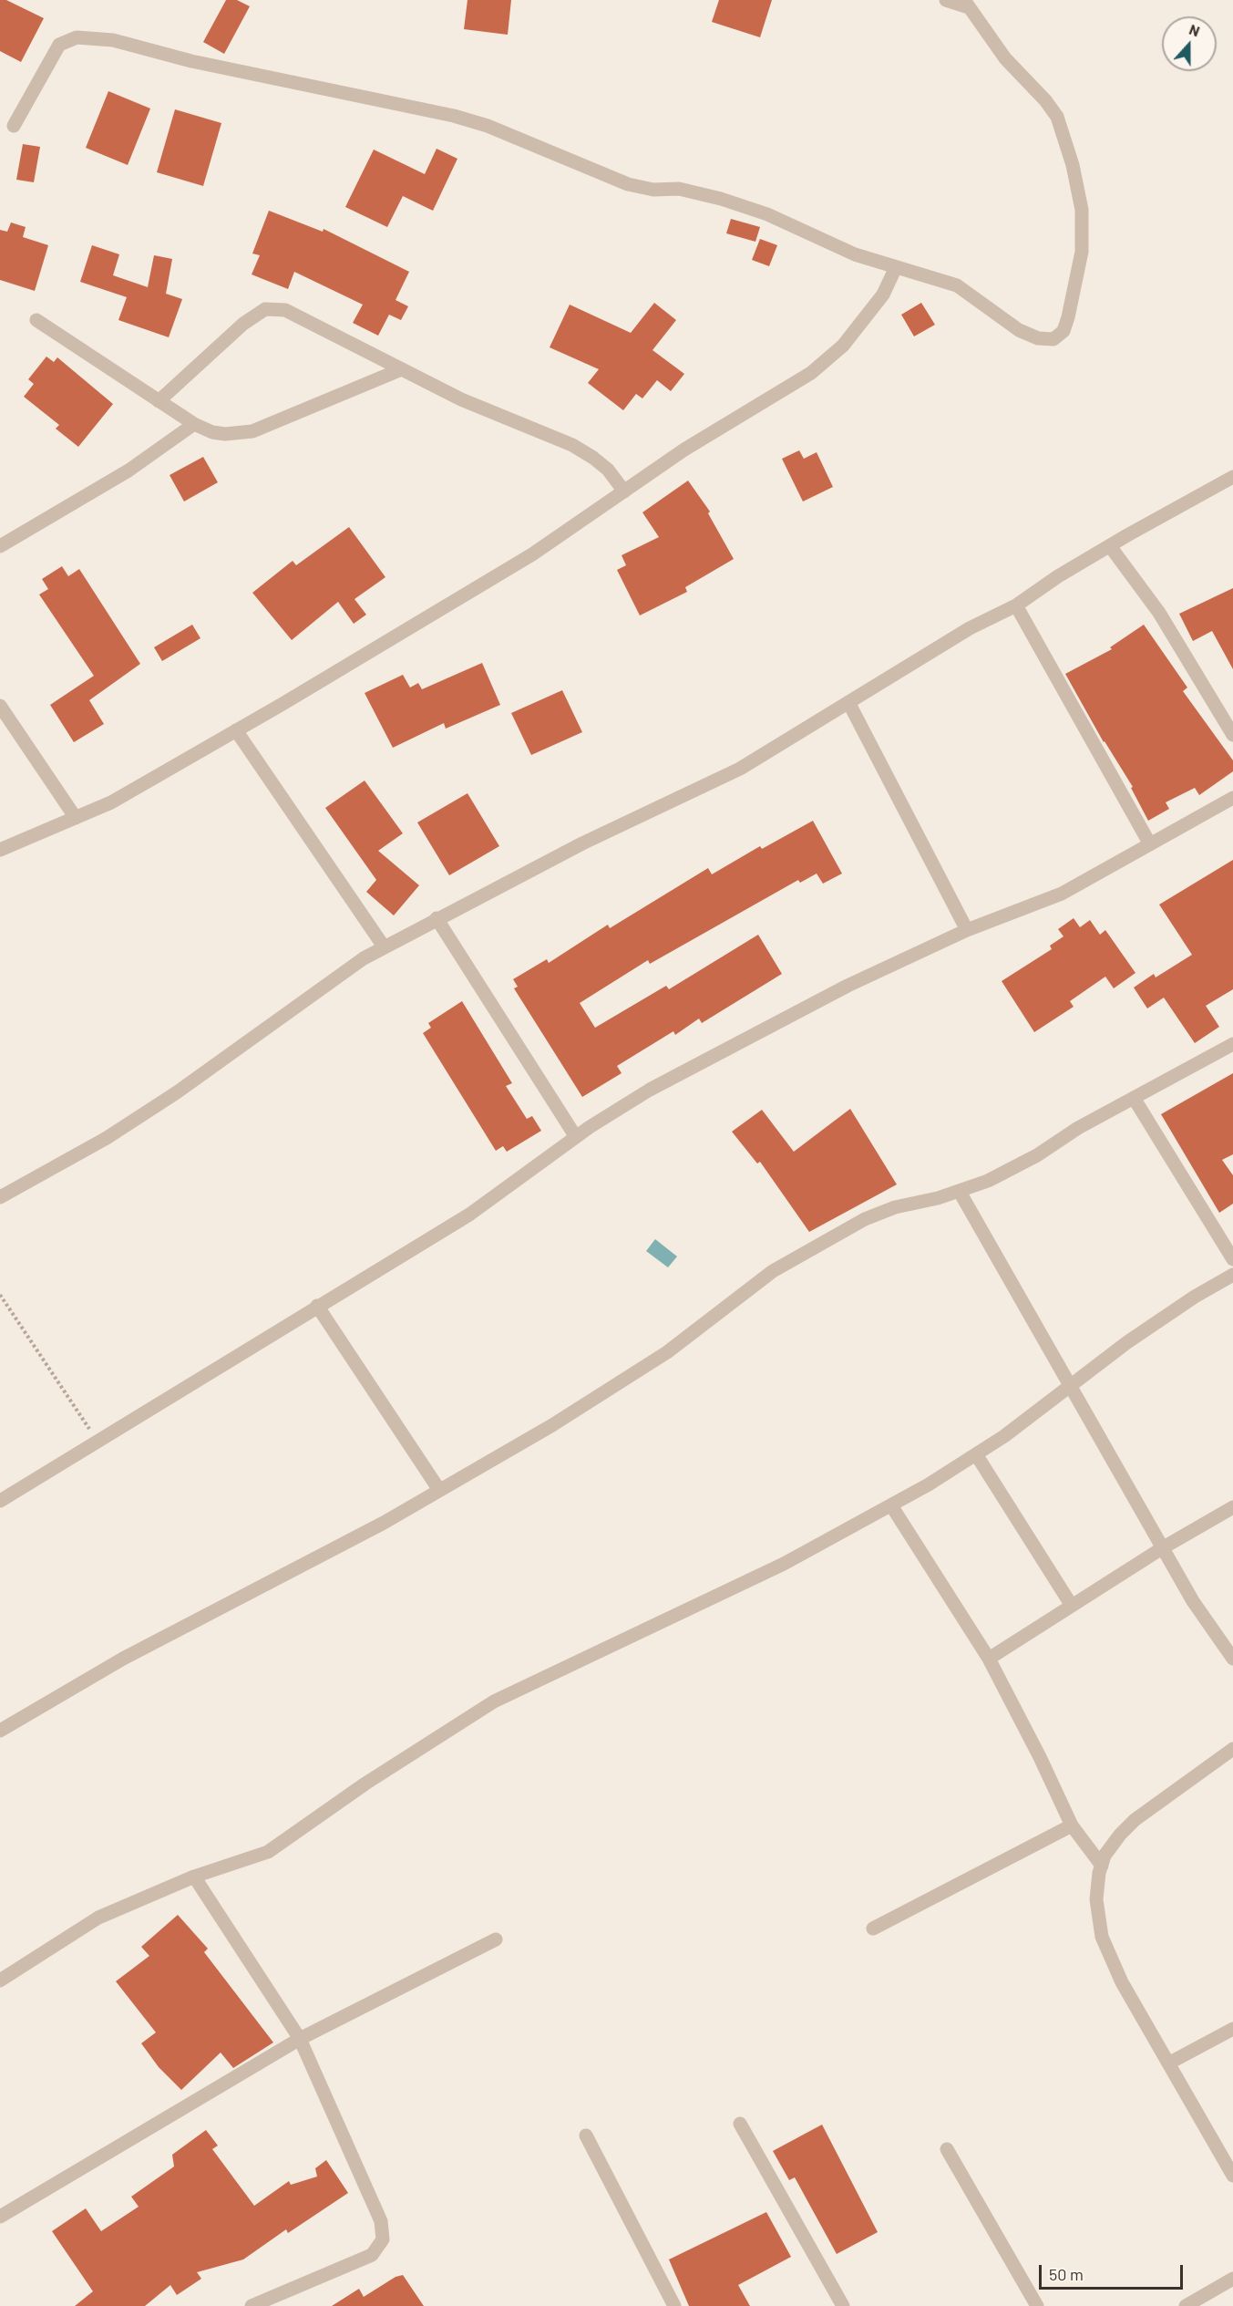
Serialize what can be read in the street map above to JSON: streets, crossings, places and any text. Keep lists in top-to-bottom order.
{
  "scale_bar": "50 m",
  "north": "top"
}
